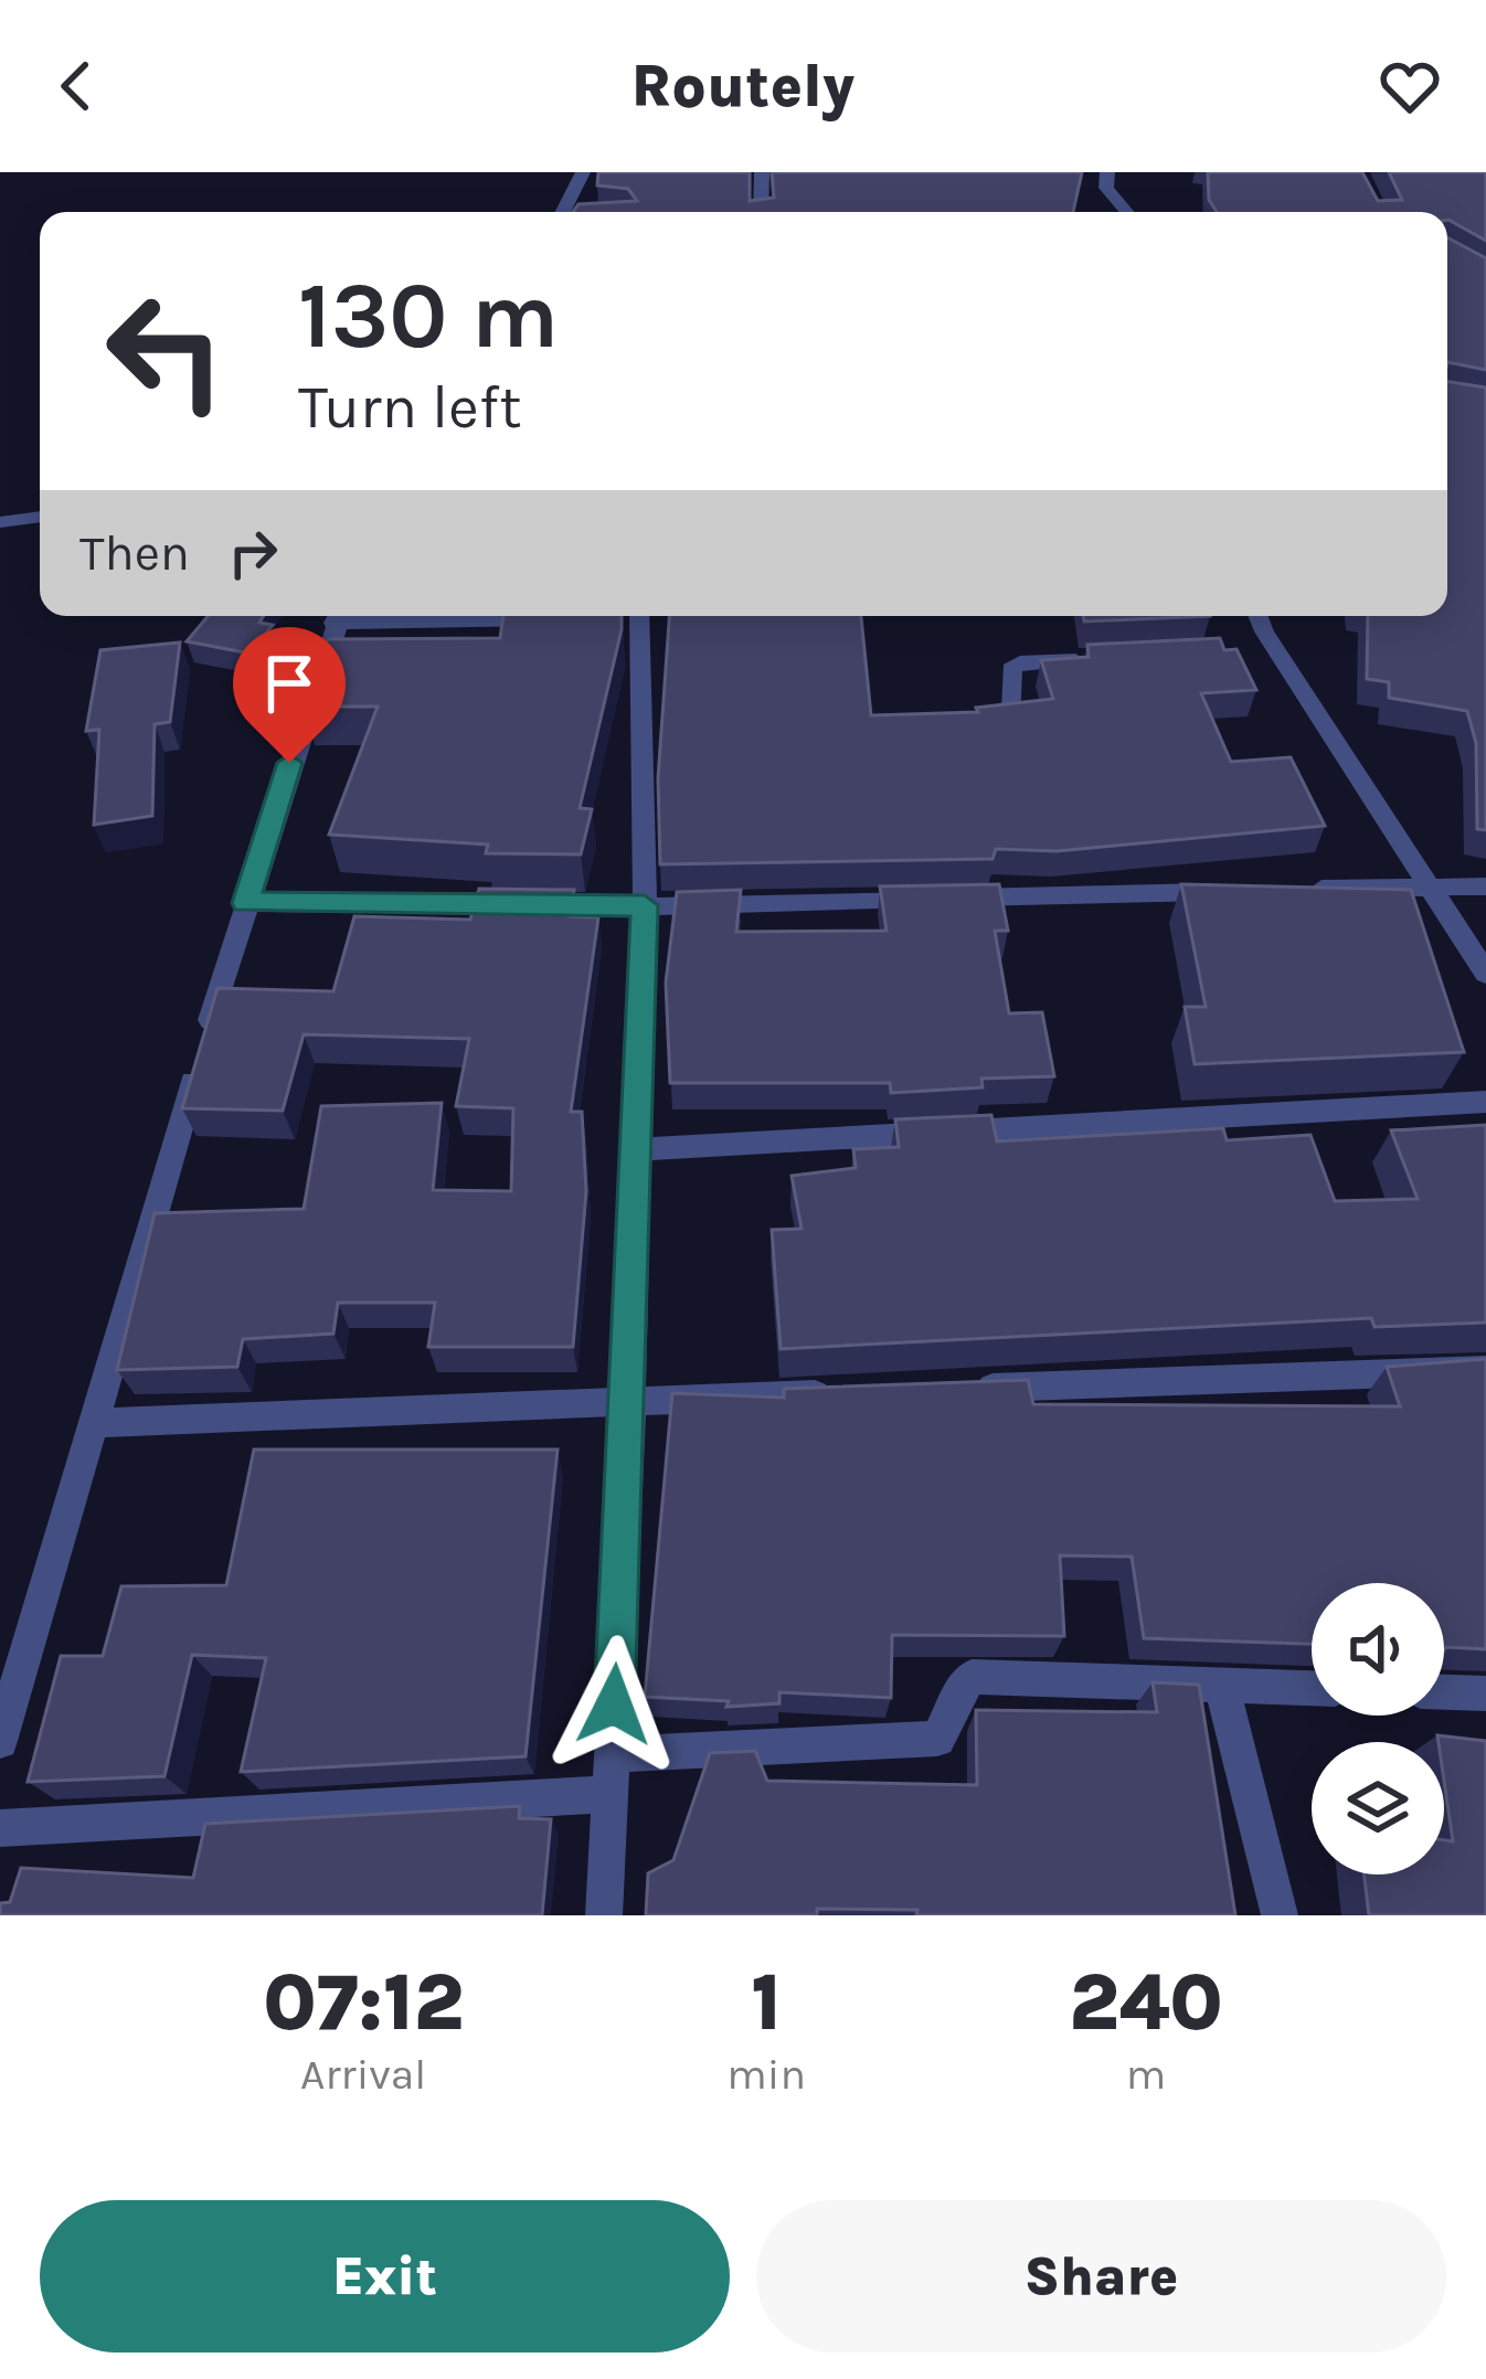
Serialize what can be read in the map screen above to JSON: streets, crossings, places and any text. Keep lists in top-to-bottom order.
{
  "page": {
    "header": "Routely",
    "turn": ["130 m", "Turn left"],
    "then": "Then",
    "eta": [
      "07:12",
      "Arrival",
      "1",
      "min",
      "240",
      "m"
    ],
    "buttons": ["Exit", "Share"]
  }
}
